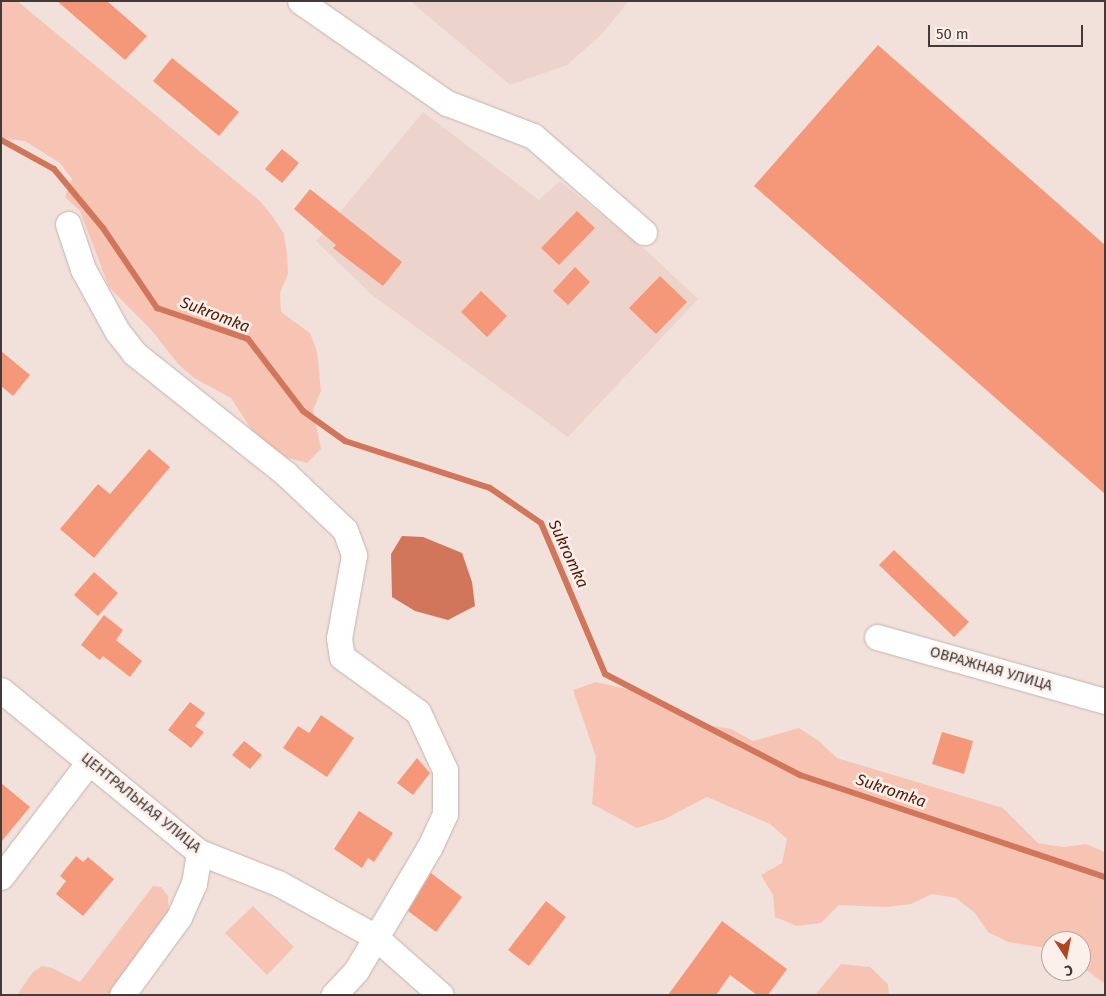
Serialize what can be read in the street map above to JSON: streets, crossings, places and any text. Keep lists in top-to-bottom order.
{
  "streets": {
    "street": ["ОВРАЖНАЯ УЛИЦА", "ЦЕНТРАЛЬНАЯ УЛИЦА"]
  },
  "water": ["Sukromka"],
  "scale_bar": "50 m",
  "north": "bottom"
}
